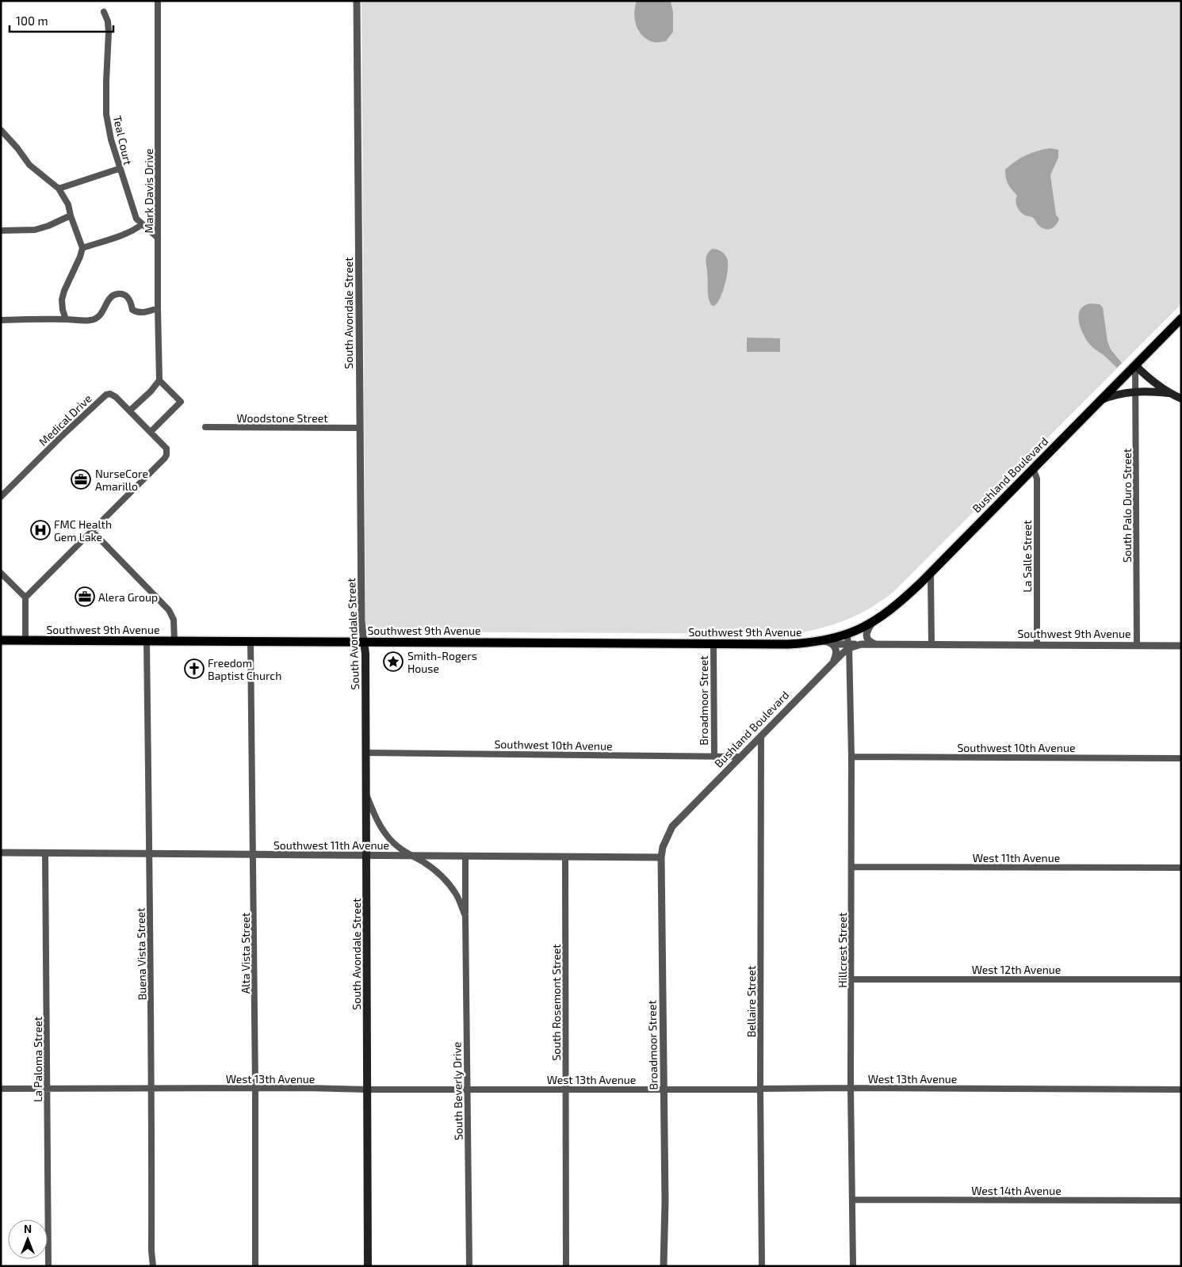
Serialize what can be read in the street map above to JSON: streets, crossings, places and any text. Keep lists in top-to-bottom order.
{
  "streets": {
    "main road": ["South Avondale Street", "Bushland Boulevard", "Southwest 9th Avenue"],
    "street": [
      "Teal Court",
      "Mark Davis Drive",
      "Woodstone Street",
      "Medical Drive",
      "South Palo Duro Street",
      "La Salle Street",
      "Broadmoor Street",
      "Southwest 10th Avenue",
      "Southwest 11th Avenue",
      "West 11th Avenue",
      "Hillcrest Street",
      "Alta Vista Street",
      "Buena Vista Street",
      "West 12th Avenue",
      "Bellaire Street",
      "South Rosemont Street",
      "La Paloma Street",
      "West 13th Avenue",
      "South Beverly Drive",
      "West 14th Avenue"
    ]
  },
  "crossings": [
    ["Teal Court", "Mark Davis Drive"],
    ["South Avondale Street", "Woodstone Street"],
    ["South Avondale Street", "Southwest 9th Avenue"],
    ["South Avondale Street", "Southwest 10th Avenue"],
    ["South Avondale Street", "Southwest 11th Avenue"],
    ["South Avondale Street", "West 13th Avenue"],
    ["South Avondale Street", "South Beverly Drive"],
    ["Bushland Boulevard", "South Palo Duro Street"],
    ["Bushland Boulevard", "La Salle Street"],
    ["Bushland Boulevard", "Southwest 9th Avenue"],
    ["Bushland Boulevard", "Broadmoor Street"],
    ["Bushland Boulevard", "Southwest 10th Avenue"],
    ["Bushland Boulevard", "Hillcrest Street"],
    ["Bushland Boulevard", "Bellaire Street"],
    ["South Palo Duro Street", "Southwest 9th Avenue"],
    ["La Salle Street", "Southwest 9th Avenue"],
    ["Southwest 9th Avenue", "Broadmoor Street"],
    ["Southwest 9th Avenue", "Hillcrest Street"],
    ["Southwest 9th Avenue", "Alta Vista Street"],
    ["Southwest 9th Avenue", "Buena Vista Street"],
    ["Broadmoor Street", "Southwest 10th Avenue"],
    ["Broadmoor Street", "Southwest 11th Avenue"],
    ["Broadmoor Street", "West 13th Avenue"],
    ["Southwest 10th Avenue", "Hillcrest Street"],
    ["Southwest 11th Avenue", "Alta Vista Street"],
    ["Southwest 11th Avenue", "Buena Vista Street"],
    ["Southwest 11th Avenue", "South Rosemont Street"],
    ["Southwest 11th Avenue", "La Paloma Street"],
    ["Southwest 11th Avenue", "South Beverly Drive"],
    ["West 11th Avenue", "Hillcrest Street"],
    ["Hillcrest Street", "West 12th Avenue"],
    ["Hillcrest Street", "West 13th Avenue"],
    ["Hillcrest Street", "West 14th Avenue"],
    ["Alta Vista Street", "West 13th Avenue"],
    ["Buena Vista Street", "West 13th Avenue"],
    ["Bellaire Street", "West 13th Avenue"],
    ["South Rosemont Street", "West 13th Avenue"],
    ["La Paloma Street", "West 13th Avenue"],
    ["West 13th Avenue", "South Beverly Drive"]
  ],
  "places": {
    "office": ["NurseCore Amarillo", "Alera Group"],
    "hospital": ["FMC Health Gem Lake"],
    "place": ["Smith-Rogers House"],
    "church": ["Freedom Baptist Church"]
  },
  "scale_bar": "100 m",
  "north": "top"
}
